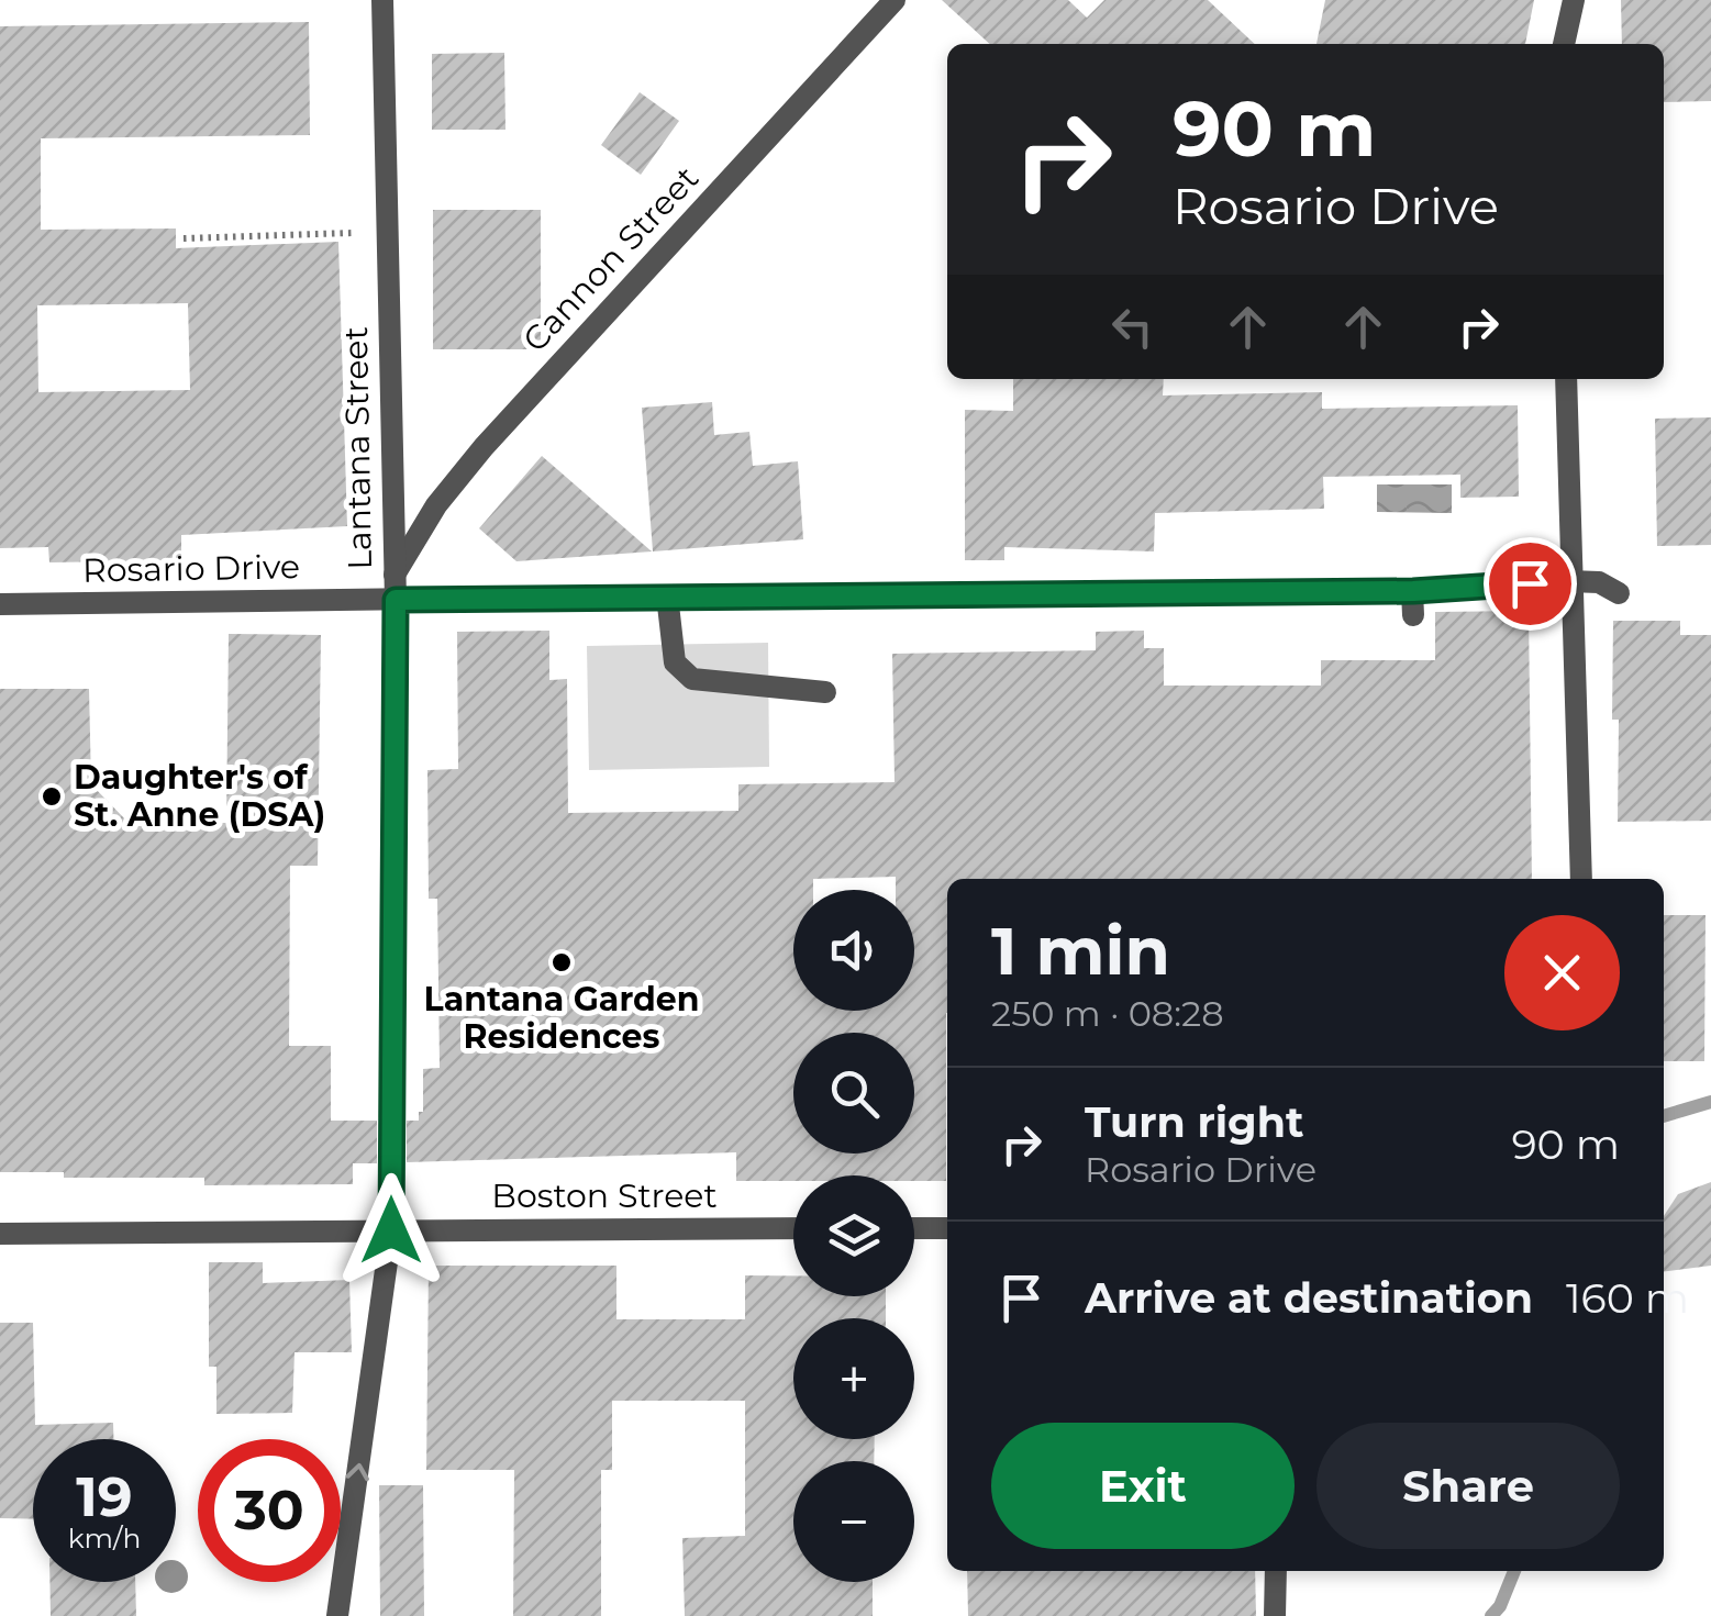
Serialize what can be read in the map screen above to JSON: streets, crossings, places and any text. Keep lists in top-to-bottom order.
{
  "streets": {
    "street": [
      "Cannon Street",
      "Lantana Street",
      "Rosario Drive",
      "Boston Street"
    ]
  },
  "crossings": [
    ["Cannon Street", "Lantana Street"],
    ["Cannon Street", "Rosario Drive"],
    ["Lantana Street", "Rosario Drive"],
    ["Lantana Street", "Boston Street"]
  ],
  "places": ["Daughter's of St. Anne (DSA)", "Lantana Garden Residences"],
  "page": {
    "turn": ["90 m", "Rosario Drive"],
    "heading": ["1 min", "250 m · 08:28"],
    "map_buttons": ["+", "−"],
    "list": [
      {
        "name": "Turn right",
        "note": "Rosario Drive",
        "value": "90 m"
      },
      {
        "name": "Arrive at destination",
        "value": "160 m"
      }
    ],
    "buttons": ["Exit", "Share"],
    "speed": "19 km/h",
    "limit": "30"
  }
}
